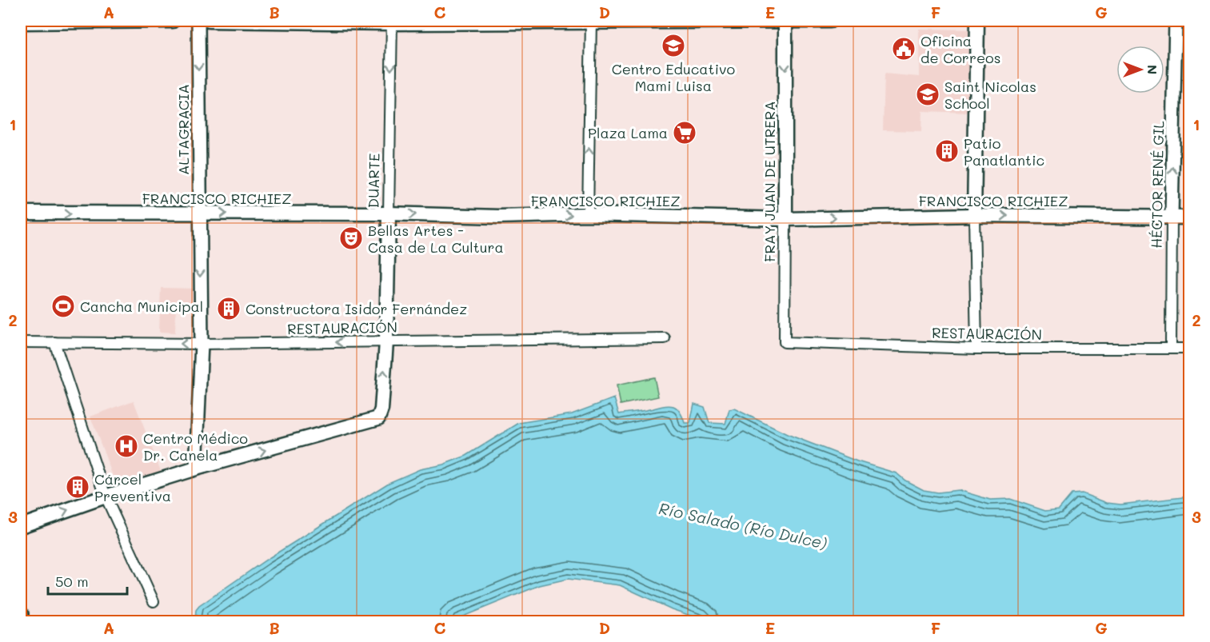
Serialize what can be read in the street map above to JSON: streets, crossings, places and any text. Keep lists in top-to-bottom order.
{
  "streets": {
    "main road": ["DUARTE", "FRAY JUAN DE UTRERA", "FRANCISCO RICHIEZ"],
    "street": ["ALTAGRACIA", "HÉCTOR RENÉ GIL", "RESTAURACIÓN"]
  },
  "crossings": [
    ["ALTAGRACIA", "DUARTE"],
    ["ALTAGRACIA", "FRANCISCO RICHIEZ"],
    ["ALTAGRACIA", "RESTAURACIÓN"],
    ["DUARTE", "FRANCISCO RICHIEZ"],
    ["DUARTE", "RESTAURACIÓN"],
    ["FRAY JUAN DE UTRERA", "FRANCISCO RICHIEZ"],
    ["FRAY JUAN DE UTRERA", "RESTAURACIÓN"],
    ["HÉCTOR RENÉ GIL", "FRANCISCO RICHIEZ"],
    ["HÉCTOR RENÉ GIL", "RESTAURACIÓN"]
  ],
  "one_way": [
    "ALTAGRACIA",
    "FRAY JUAN DE UTRERA",
    "HÉCTOR RENÉ GIL",
    "FRANCISCO RICHIEZ"
  ],
  "water": ["Río Salado (Río Dulce)"],
  "places": {
    "school or university": ["Centro Educativo Mami Luisa", "Saint Nicolas School"],
    "public building": ["Oficina de Correos"],
    "supermarket": ["Plaza Lama"],
    "building": ["Patio Panatlantic", "Constructora Isidor Fernández", "Cárcel Preventiva"],
    "theatre": ["Bellas Artes - Casa de La Cultura"],
    "sports": ["Cancha Municipal"],
    "hospital": ["Centro Médico Dr. Canela"]
  },
  "scale_bar": "50 m",
  "north": "right",
  "grid": {
    "columns": [
      "A",
      "B",
      "C",
      "D",
      "E",
      "F",
      "G"
    ],
    "rows": ["1", "2", "3"]
  }
}
